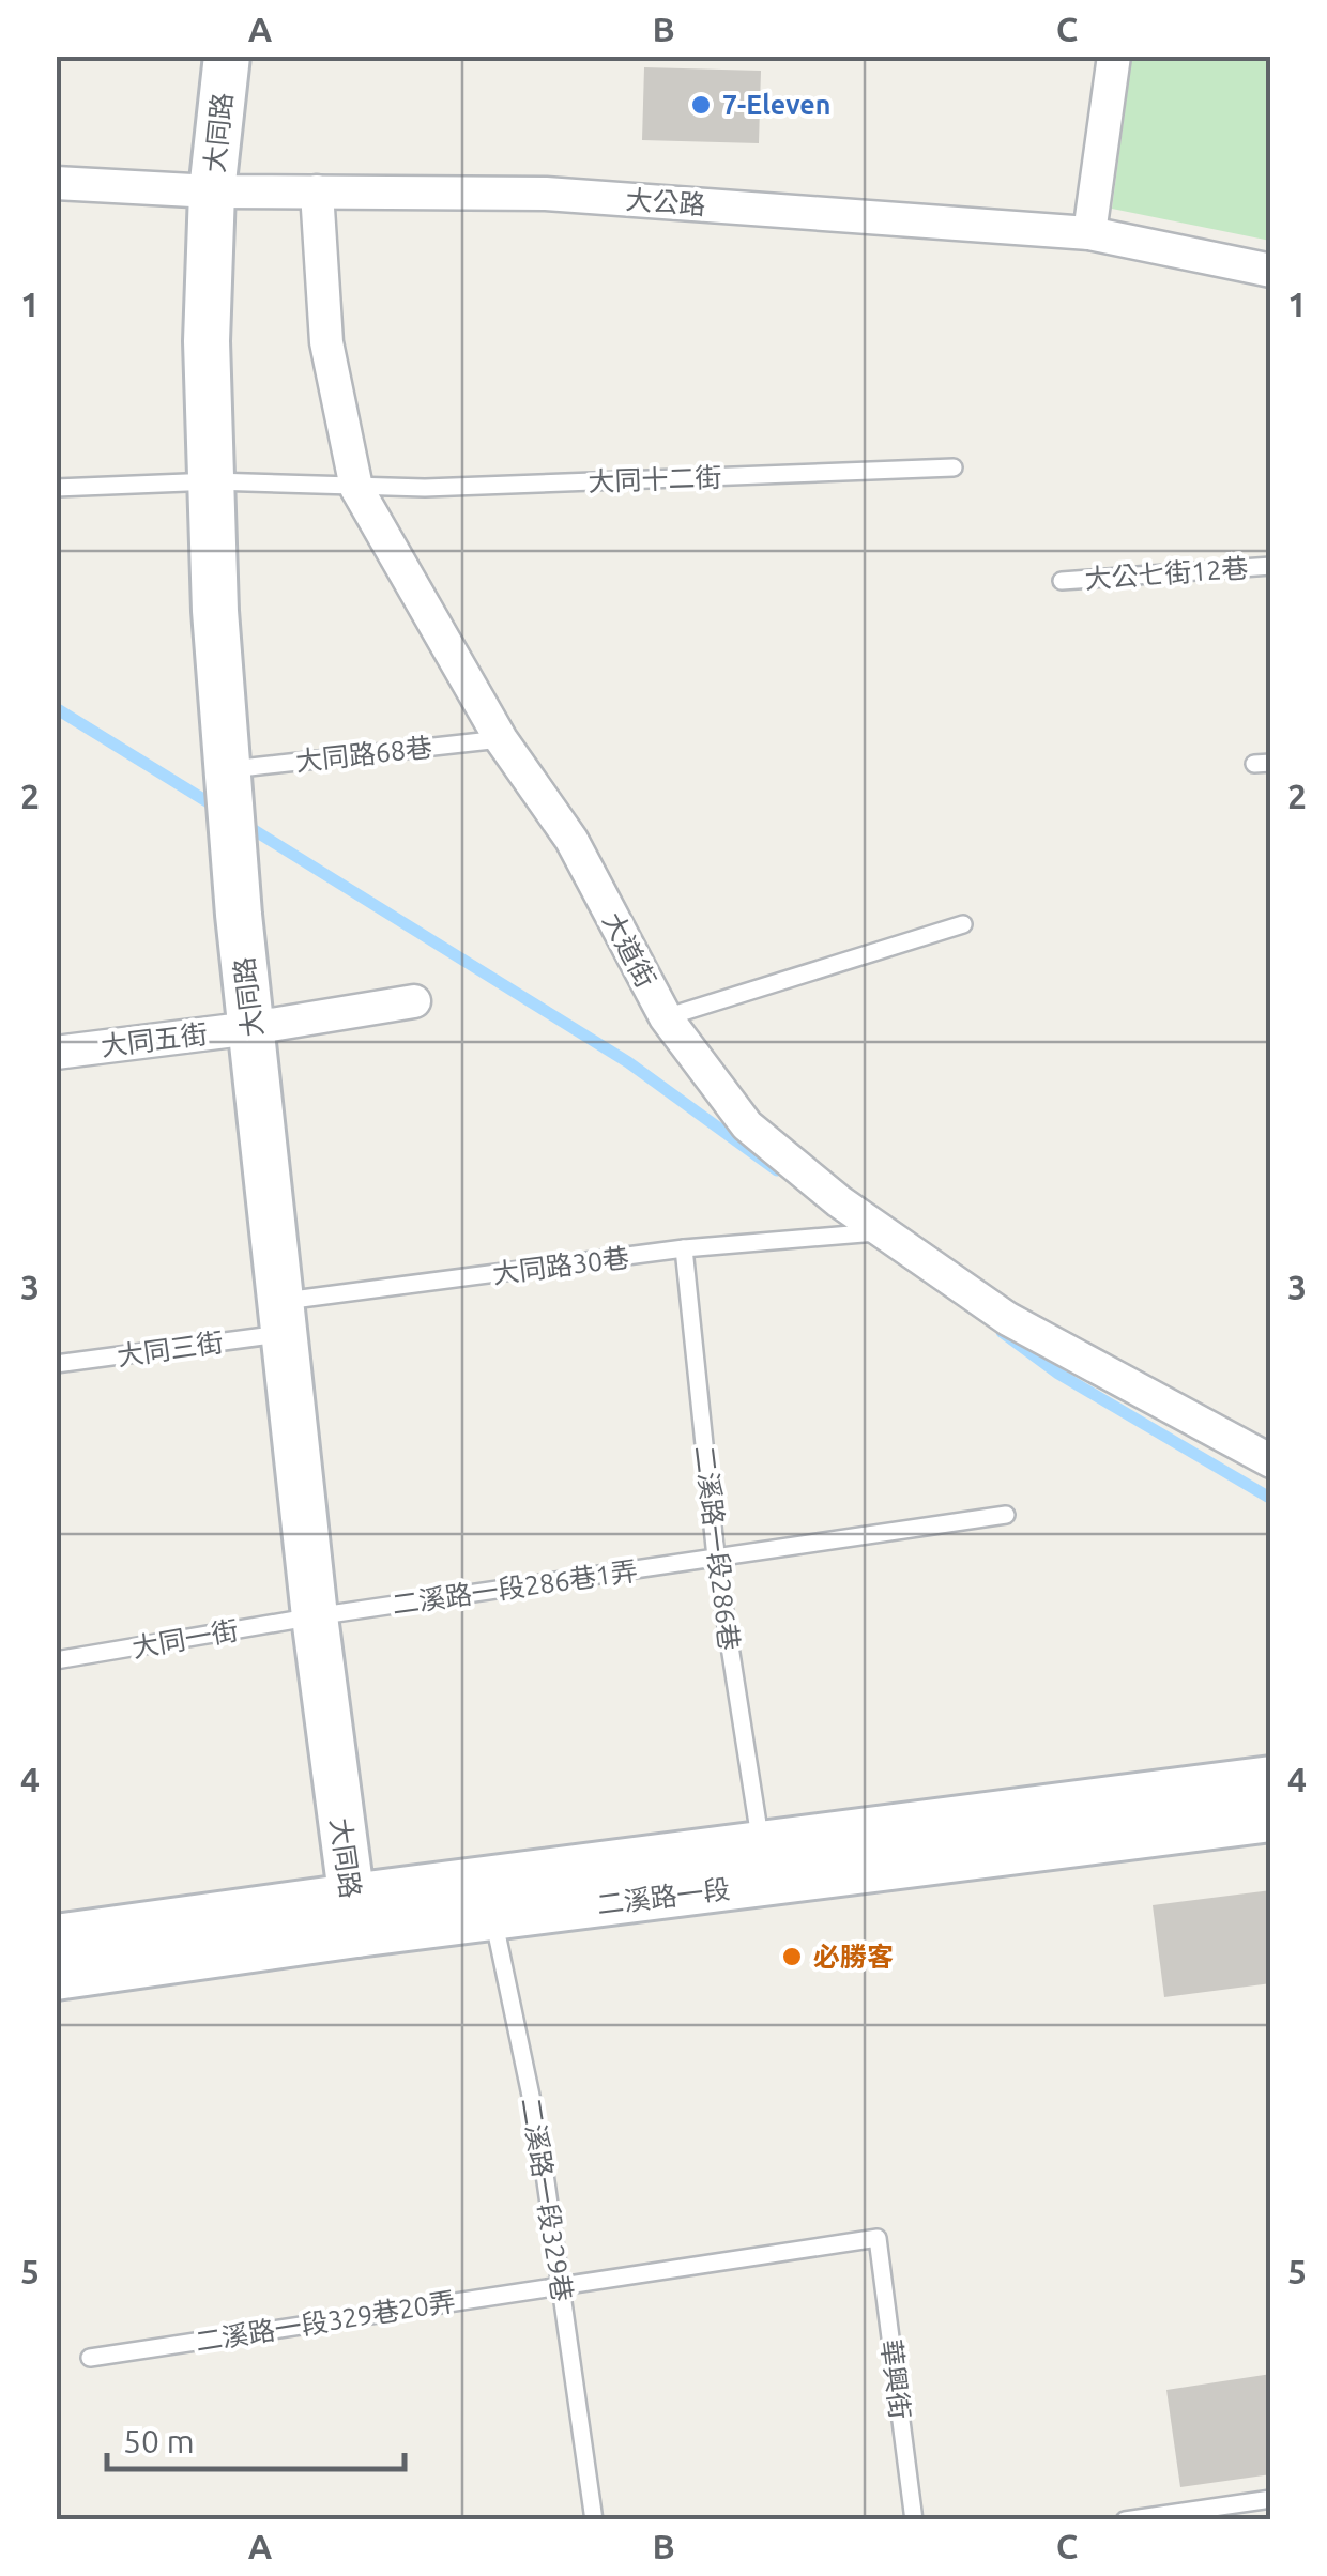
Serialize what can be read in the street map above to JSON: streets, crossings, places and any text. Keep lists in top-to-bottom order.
{
  "streets": {
    "main road": ["大同路", "二溪路一段"],
    "street": ["大公路", "大道街", "大同五街"],
    "lane": [
      "大同十二街",
      "大公七街12巷",
      "大同路68巷",
      "大同路30巷",
      "大同三街",
      "二溪路一段286巷",
      "二溪路一段286巷1弄",
      "大同一街",
      "二溪路一段329巷",
      "二溪路一段329巷20弄",
      "華興街"
    ]
  },
  "crossings": [
    ["大同路", "大公路"],
    ["大同路", "大同十二街"],
    ["大同路", "大同路68巷"],
    ["大同路", "大同五街"],
    ["大同路", "大同路30巷"],
    ["大同路", "大同三街"],
    ["大同路", "二溪路一段286巷1弄"],
    ["大同路", "大同一街"],
    ["大同路", "二溪路一段"],
    ["大公路", "大道街"],
    ["大同十二街", "大道街"],
    ["大同路68巷", "大道街"],
    ["大道街", "大同路30巷"],
    ["大同路30巷", "大同三街"],
    ["大同路30巷", "二溪路一段286巷"],
    ["二溪路一段286巷", "二溪路一段286巷1弄"],
    ["二溪路一段286巷", "二溪路一段"],
    ["二溪路一段286巷1弄", "大同一街"],
    ["二溪路一段", "二溪路一段329巷"],
    ["二溪路一段329巷", "二溪路一段329巷20弄"],
    ["二溪路一段329巷20弄", "華興街"]
  ],
  "places": ["7-Eleven", "必勝客"],
  "scale_bar": "50 m",
  "grid": {
    "columns": ["A", "B", "C"],
    "rows": [
      "1",
      "2",
      "3",
      "4",
      "5"
    ]
  }
}
